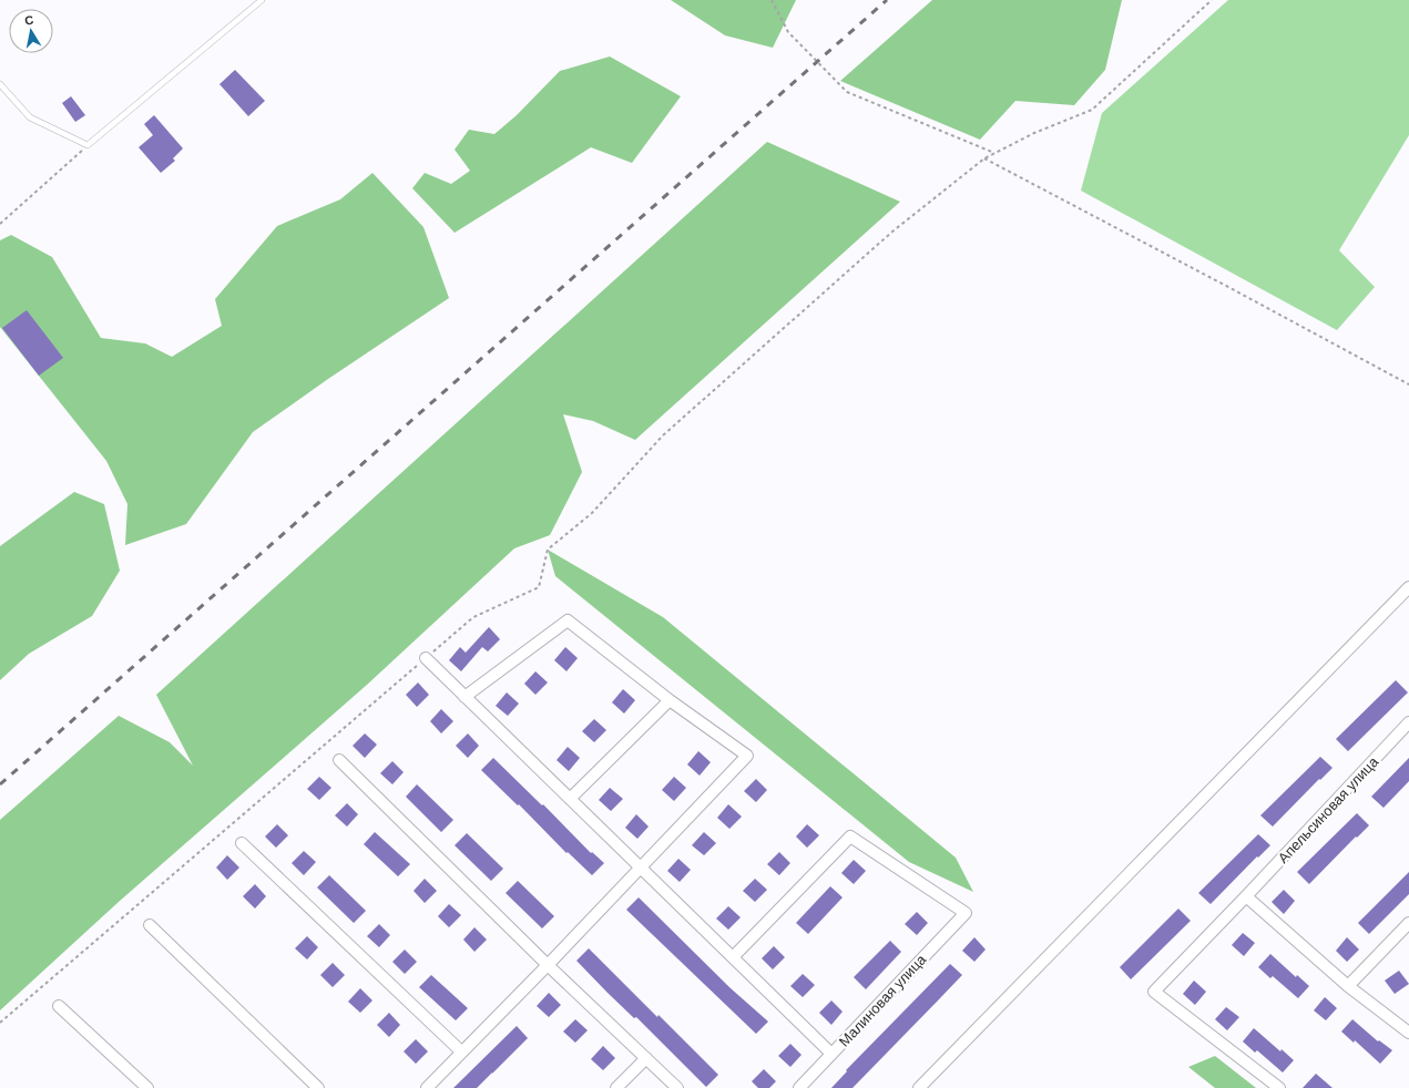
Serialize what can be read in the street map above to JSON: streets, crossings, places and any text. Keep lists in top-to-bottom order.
{
  "streets": {
    "street": ["Апельсиновая улица", "Малиновая улица"]
  },
  "north": "top"
}
